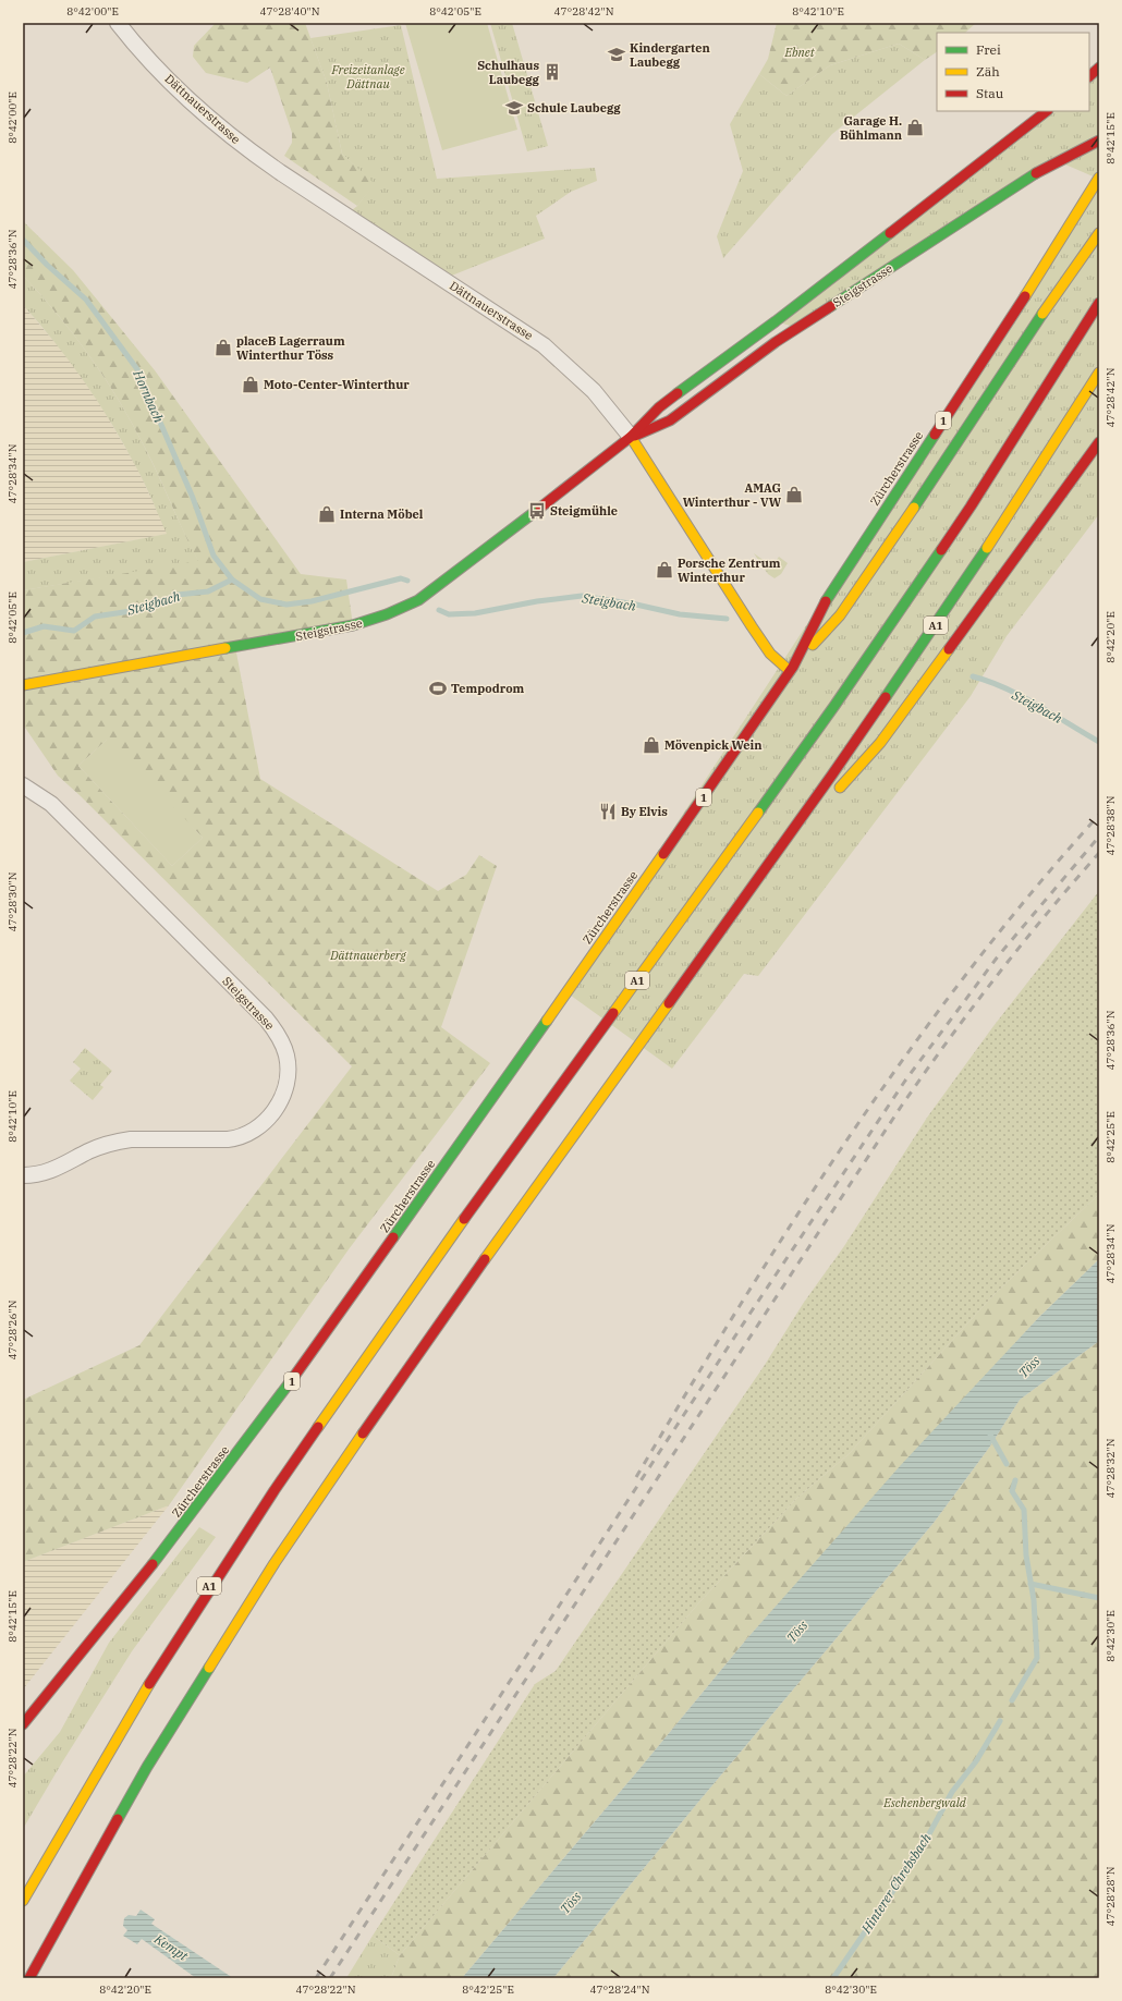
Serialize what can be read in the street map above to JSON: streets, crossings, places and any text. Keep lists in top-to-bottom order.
{
  "streets": {
    "main road": [
      "Dättnauerstrasse",
      "Steigstrasse",
      "1",
      "Zürcherstrasse",
      "A1"
    ]
  },
  "crossings": [
    ["Dättnauerstrasse", "Steigstrasse"],
    ["Dättnauerstrasse", "Zürcherstrasse"]
  ],
  "water": [
    "Hornbach",
    "Steigbach",
    "Töss",
    "Hinterer Chrebsbach",
    "Kempt"
  ],
  "parks": [
    "Ebnet",
    "Freizeitanlage Dättnau",
    "Dättnauerberg",
    "Eschenbergwald"
  ],
  "places": {
    "school or university": ["Kindergarten Laubegg", "Schule Laubegg"],
    "building": ["Schulhaus Laubegg"],
    "shop": [
      "Garage H. Bühlmann",
      "placeB Lagerraum Winterthur Töss",
      "Moto-Center-Winterthur",
      "AMAG Winterthur - VW",
      "Interna Möbel",
      "Porsche Zentrum Winterthur",
      "Mövenpick Wein"
    ],
    "bus stop": ["Steigmühle"],
    "sports": ["Tempodrom"],
    "restaurant": ["By Elvis"]
  },
  "legend": ["Frei", "Zäh", "Stau"],
  "coordinates": [
    "8°42'00\"E",
    "47°28'40\"N",
    "8°42'05\"E",
    "47°28'42\"N",
    "8°42'10\"E",
    "8°42'15\"E",
    "47°28'36\"N",
    "47°28'34\"N",
    "8°42'20\"E",
    "47°28'38\"N",
    "47°28'30\"N",
    "8°42'25\"E",
    "47°28'26\"N",
    "47°28'32\"N",
    "8°42'30\"E",
    "47°28'22\"N",
    "47°28'28\"N",
    "47°28'24\"N"
  ]
}
